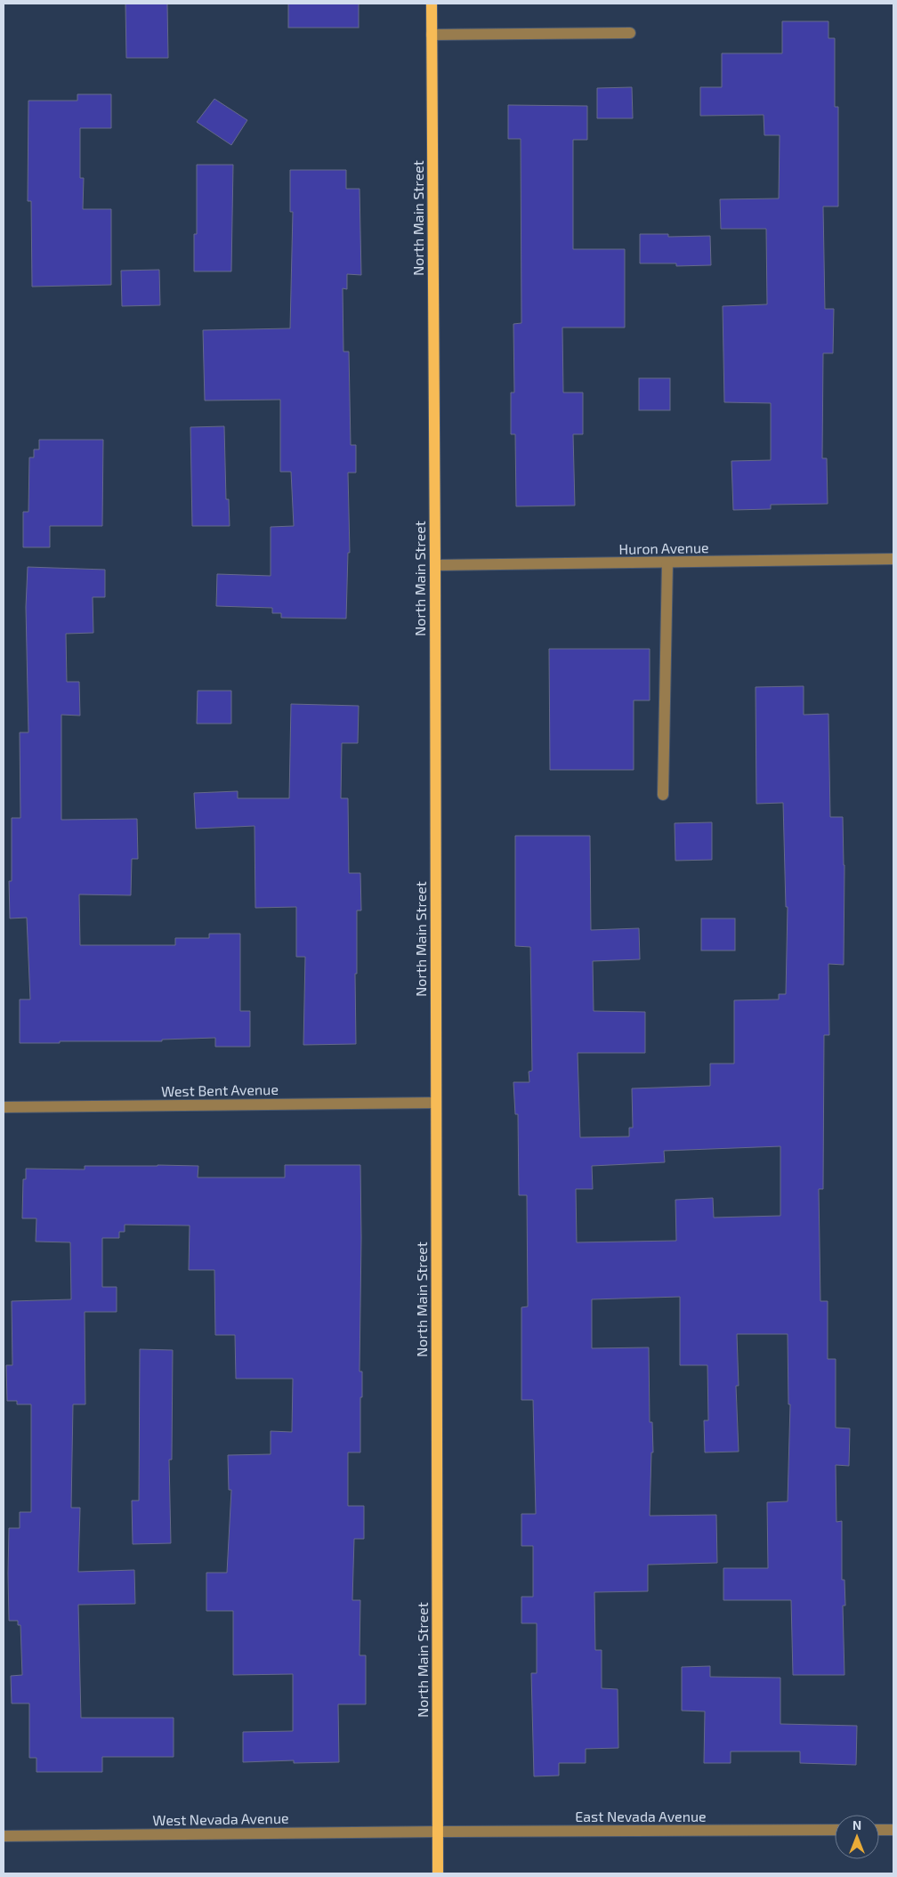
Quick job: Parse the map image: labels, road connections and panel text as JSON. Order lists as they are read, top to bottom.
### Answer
{
  "streets": {
    "main road": ["North Main Street"],
    "street": [
      "Huron Avenue",
      "West Bent Avenue",
      "East Nevada Avenue",
      "West Nevada Avenue"
    ]
  },
  "crossings": [
    ["North Main Street", "Huron Avenue"],
    ["North Main Street", "West Bent Avenue"],
    ["North Main Street", "East Nevada Avenue"],
    ["North Main Street", "West Nevada Avenue"],
    ["East Nevada Avenue", "West Nevada Avenue"]
  ],
  "north": "top"
}
